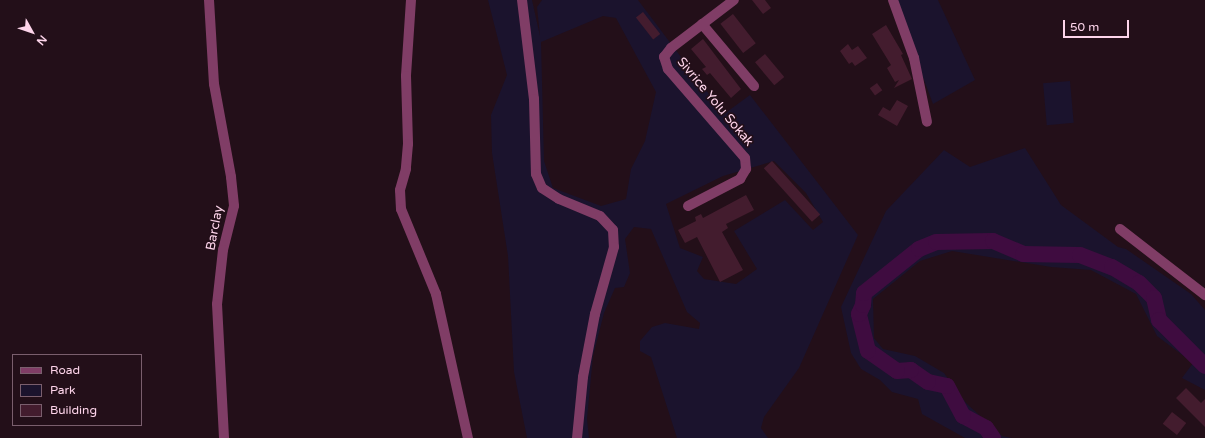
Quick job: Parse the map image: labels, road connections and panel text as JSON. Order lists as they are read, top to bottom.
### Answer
{
  "streets": {
    "street": ["Sivrice Yolu Sokak", "Barclay"]
  },
  "legend": ["Road", "Park", "Building"],
  "scale_bar": "50 m",
  "north": "bottom right"
}
